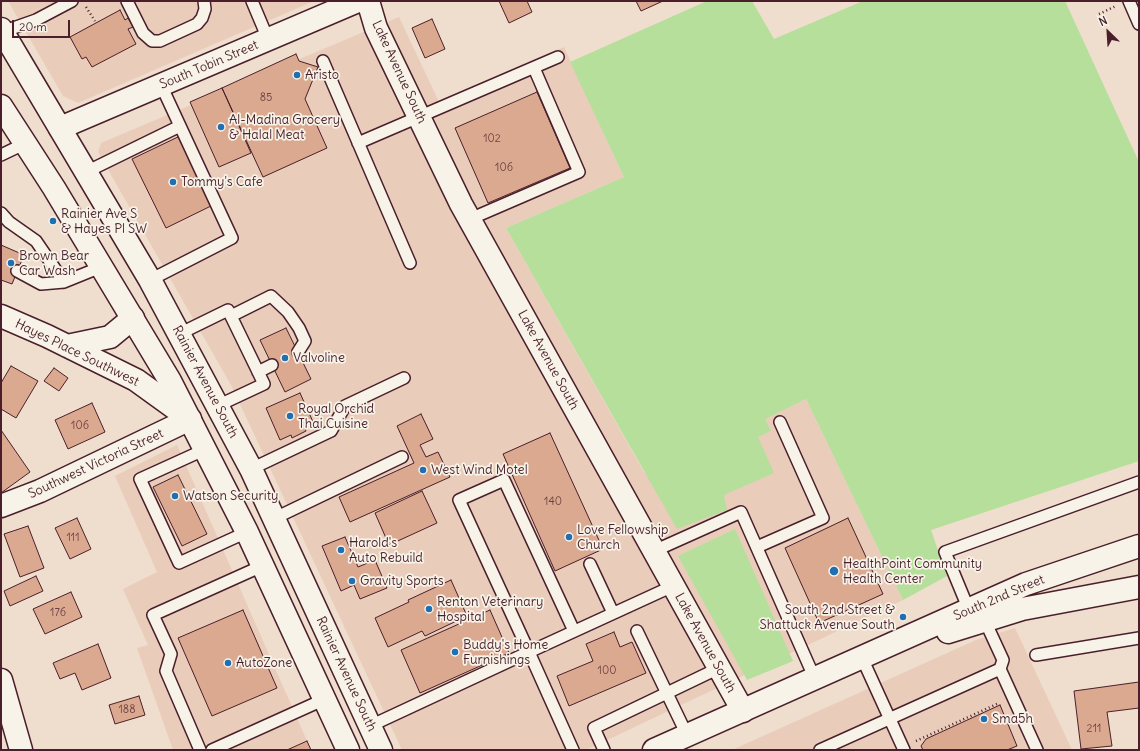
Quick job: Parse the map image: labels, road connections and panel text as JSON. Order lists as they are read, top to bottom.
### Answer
{
  "streets": {
    "main road": [
      "South Tobin Street",
      "Lake Avenue South",
      "Hayes Place Southwest",
      "Rainier Avenue South",
      "Southwest Victoria Street",
      "South 2nd Street"
    ]
  },
  "crossings": [
    ["South Tobin Street", "Rainier Avenue South"],
    ["Lake Avenue South", "South 2nd Street"],
    ["Hayes Place Southwest", "Southwest Victoria Street"]
  ],
  "places": [
    "Aristo",
    "Al-Madina Grocery & Halal Meat",
    "Tommy's Cafe",
    "Rainier Ave S & Hayes Pl SW",
    "Brown Bear Car Wash",
    "Valvoline",
    "Royal Orchid Thai Cuisine",
    "West Wind Motel",
    "Watson Security",
    "Love Fellowship Church",
    "Harold's Auto Rebuild",
    "HealthPoint Community Health Center",
    "Gravity Sports",
    "Renton Veterinary Hospital",
    "South 2nd Street & Shattuck Avenue South",
    "Buddy's Home Furnishings",
    "AutoZone",
    "Sma5h"
  ],
  "house_numbers": [
    "85",
    "102",
    "106",
    "106",
    "140",
    "111",
    "176",
    "100",
    "188",
    "211"
  ],
  "scale_bar": "20 m",
  "north": "top left"
}
